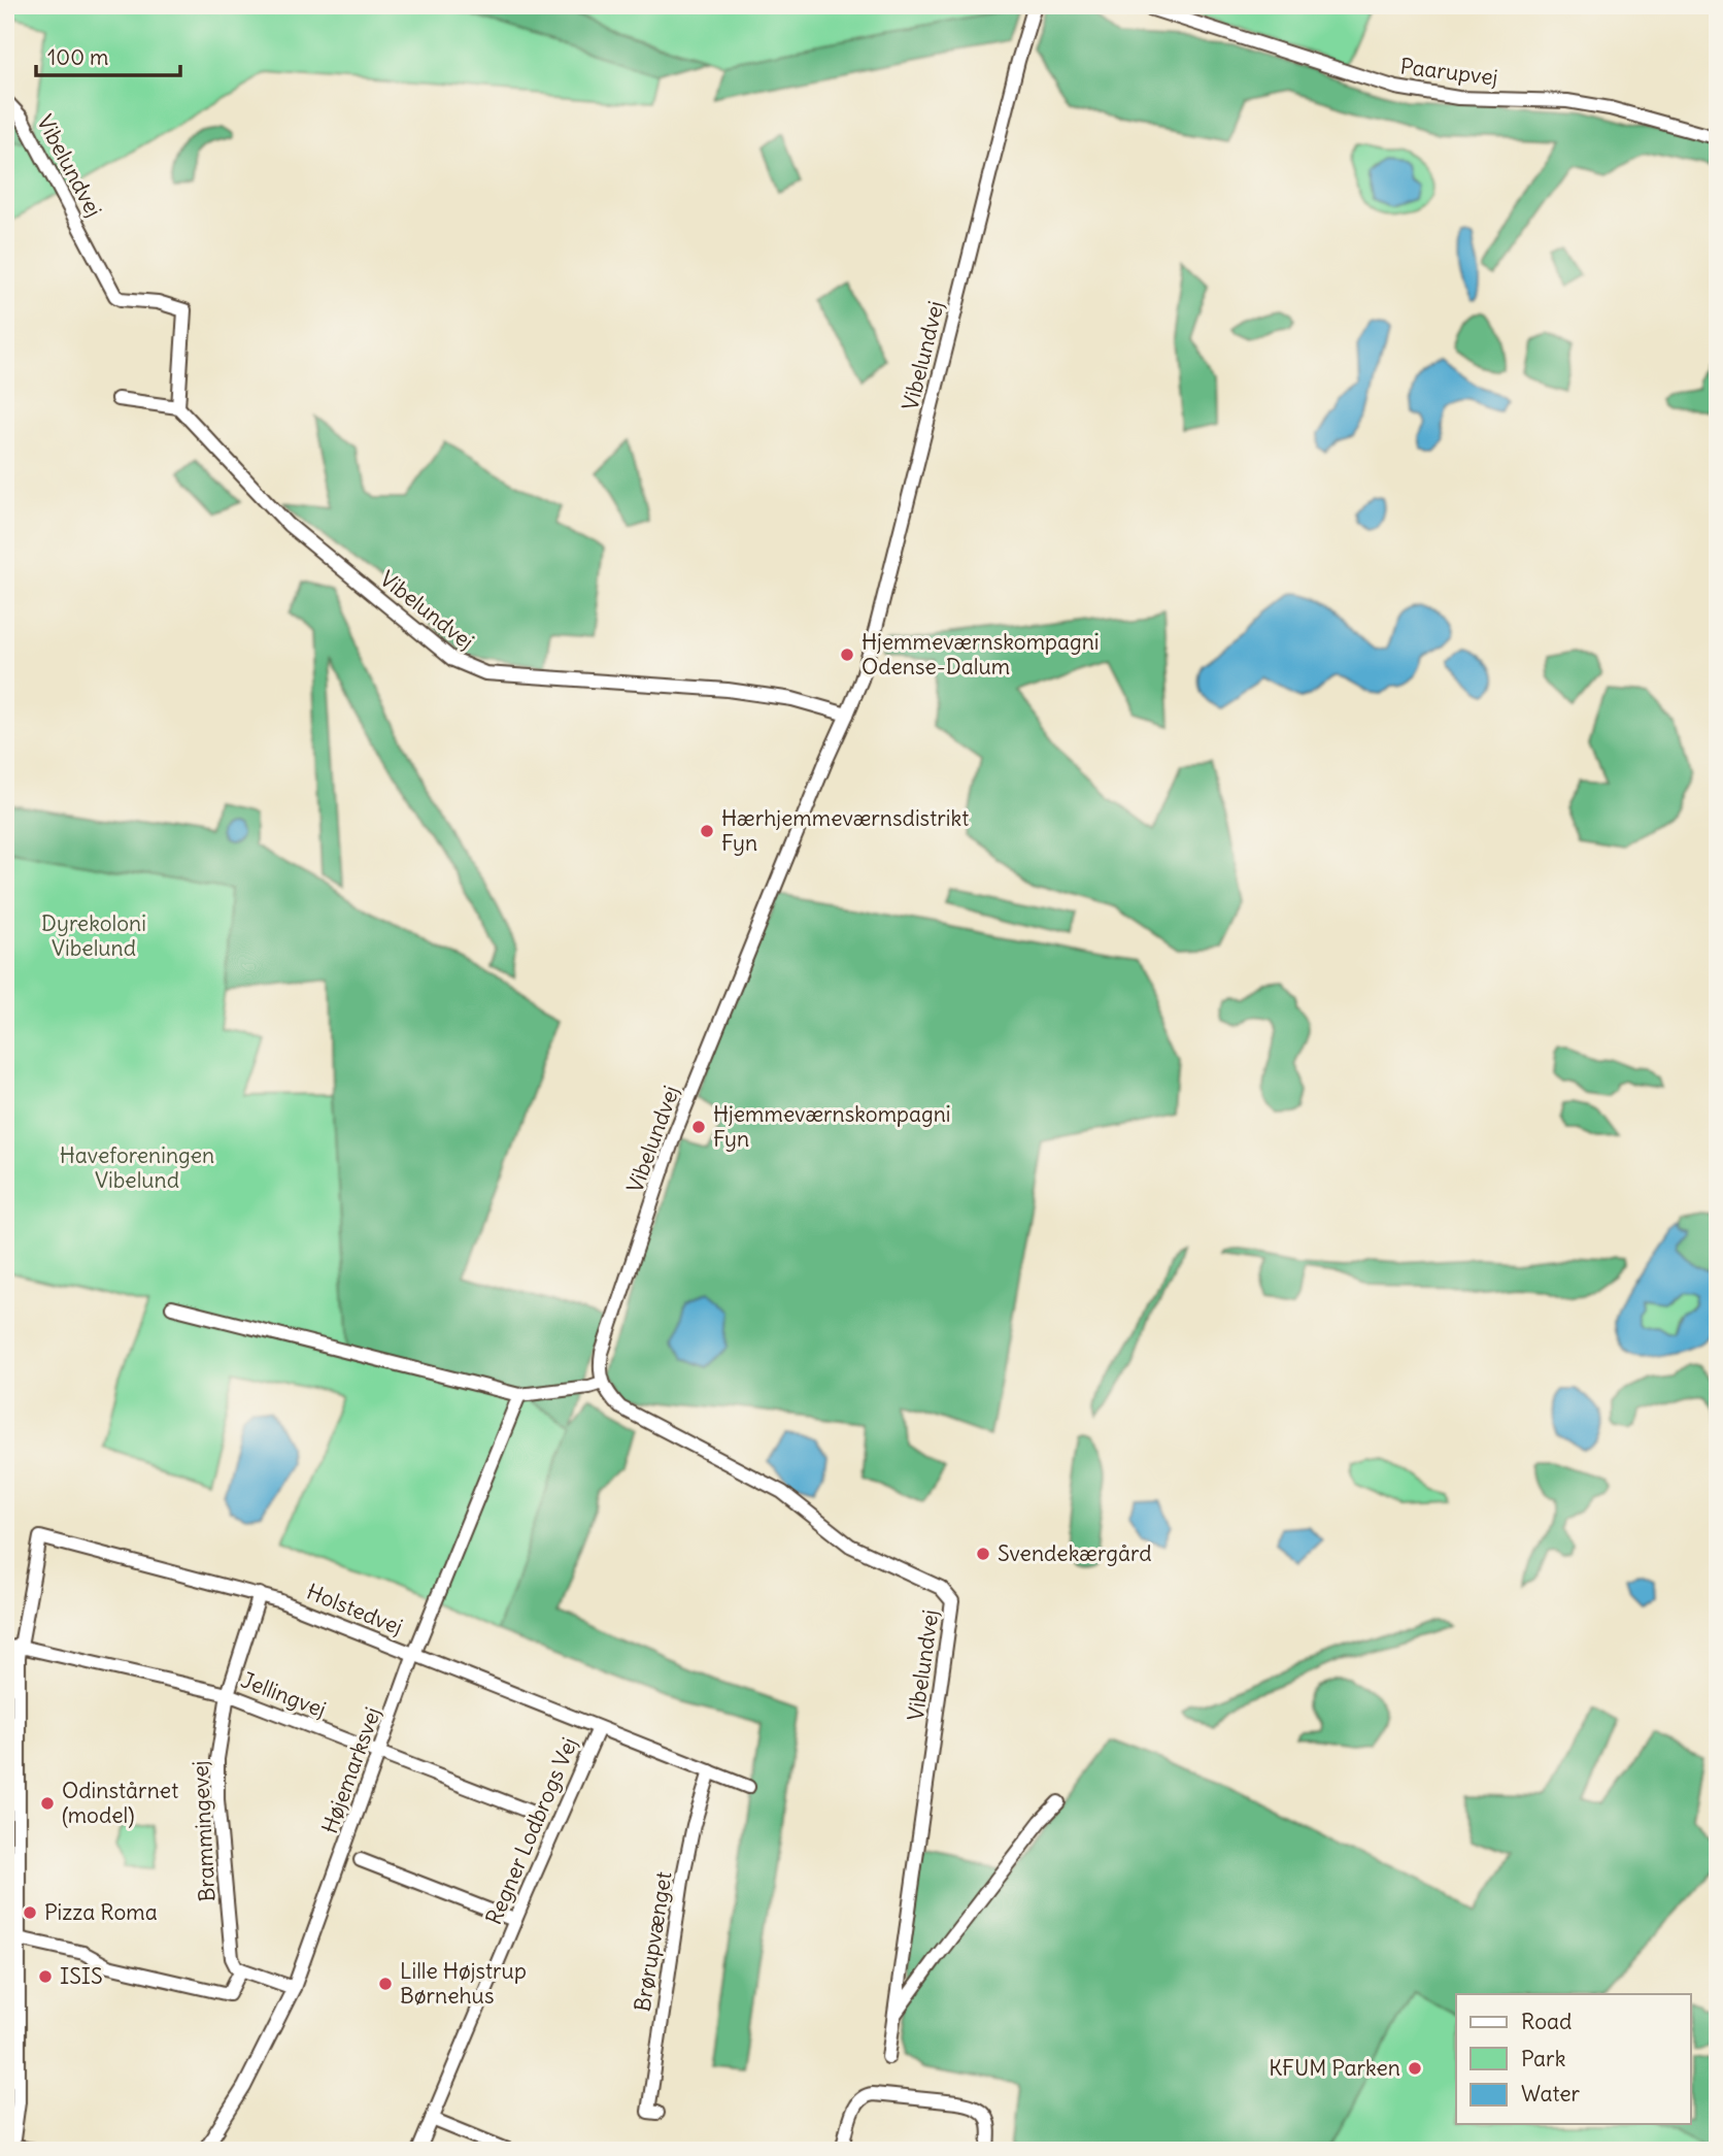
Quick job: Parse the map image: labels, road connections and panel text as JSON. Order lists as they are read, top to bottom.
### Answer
{
  "streets": {
    "street": [
      "Paarupvej",
      "Vibelundvej",
      "Holstedvej",
      "Jellingvej",
      "Højemarksvej",
      "Brammingevej",
      "Regner Lodbrogs Vej",
      "Brørupvænget"
    ]
  },
  "crossings": [
    ["Holstedvej", "Jellingvej"],
    ["Holstedvej", "Højemarksvej"],
    ["Holstedvej", "Brammingevej"],
    ["Holstedvej", "Regner Lodbrogs Vej"],
    ["Holstedvej", "Brørupvænget"],
    ["Jellingvej", "Højemarksvej"],
    ["Jellingvej", "Brammingevej"]
  ],
  "parks": ["Dyrekoloni Vibelund", "Haveforeningen Vibelund"],
  "places": [
    "Hjemmeværnskompagni Odense-Dalum",
    "Hærhjemmeværnsdistrikt Fyn",
    "Hjemmeværnskompagni Fyn",
    "Svendekærgård",
    "Odinstårnet (model)",
    "Pizza Roma",
    "ISIS",
    "Lille Højstrup Børnehus",
    "KFUM Parken"
  ],
  "legend": ["Road", "Park", "Water"],
  "scale_bar": "100 m"
}
